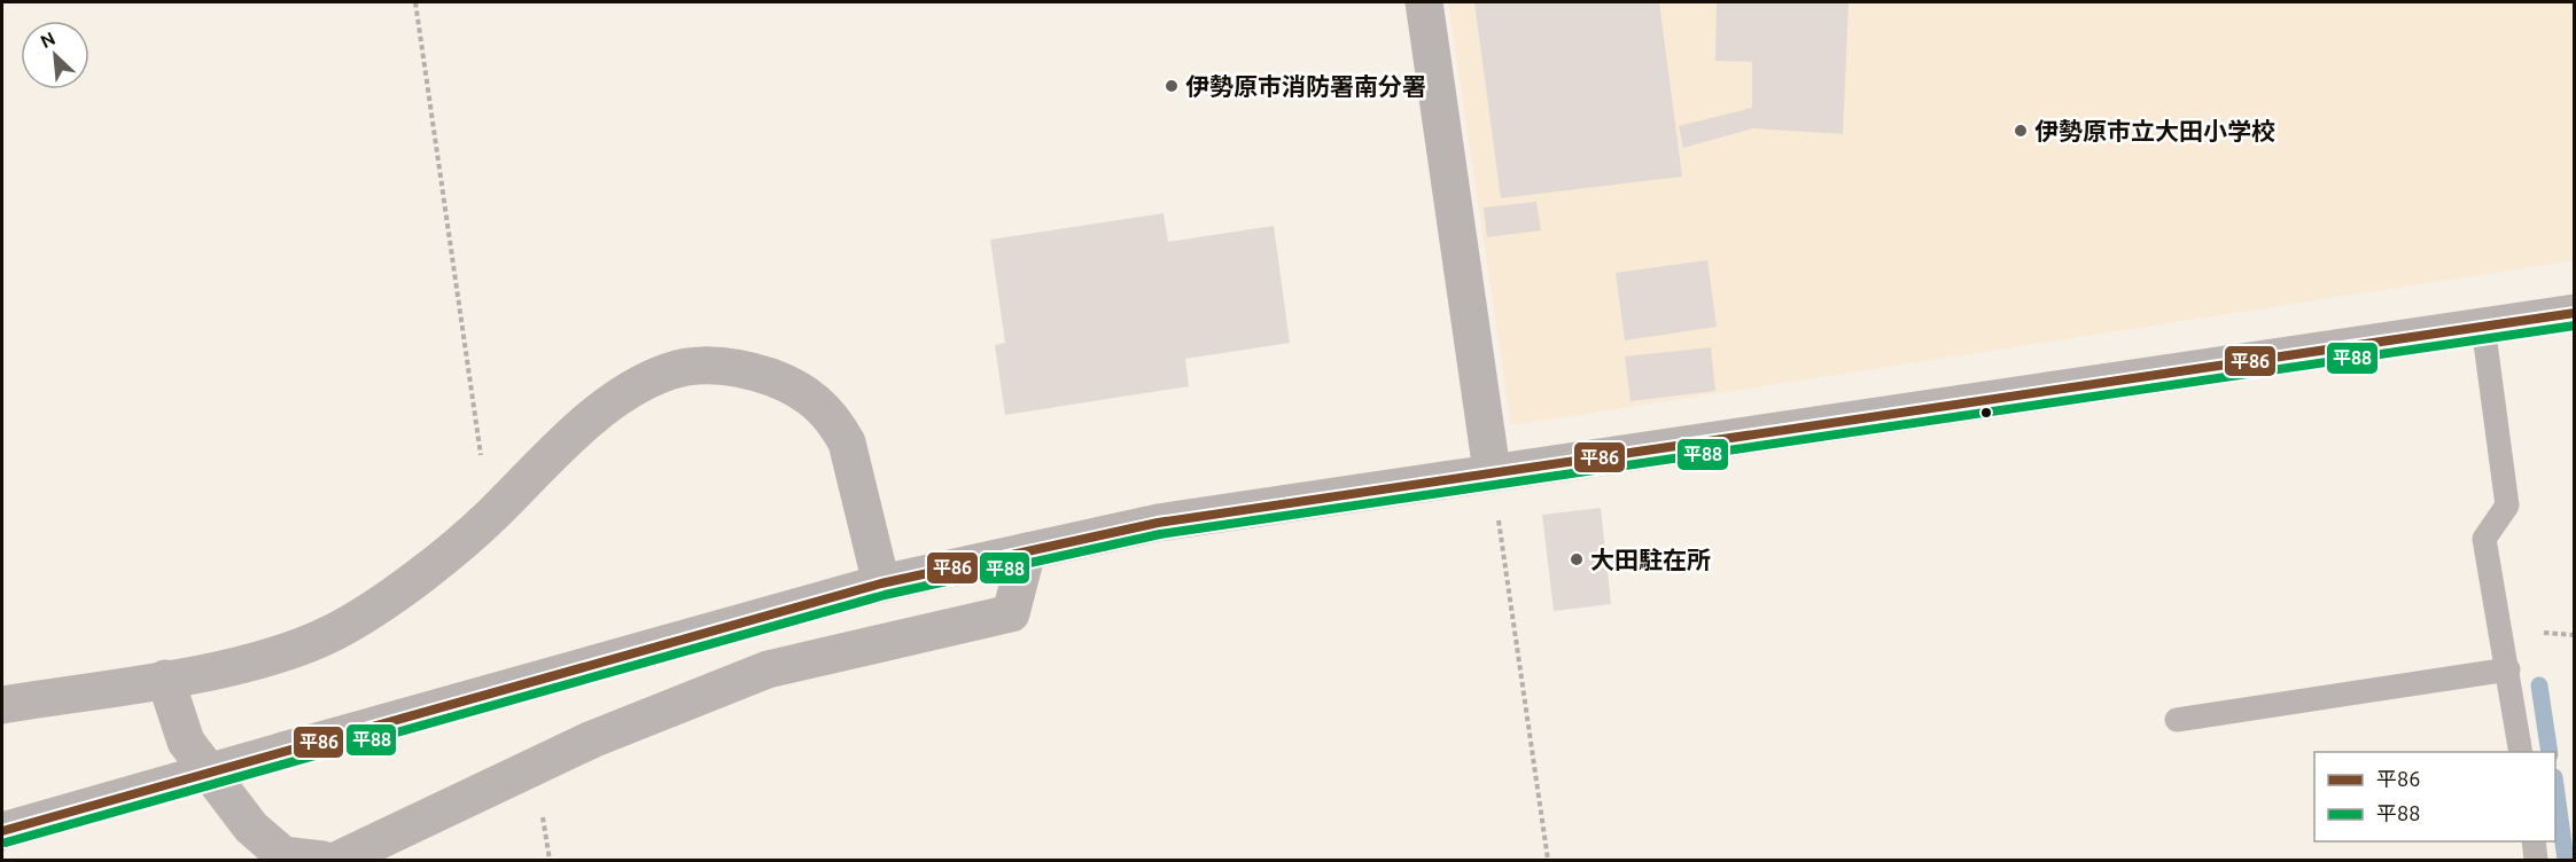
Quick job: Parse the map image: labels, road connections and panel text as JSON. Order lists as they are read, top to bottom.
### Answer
{
  "places": ["伊勢原市消防署南分署", "伊勢原市立大田小学校", "大田駐在所"],
  "lines": ["transit line 平86", "transit line 平88"],
  "legend": ["平86", "平88"],
  "north": "top left"
}
